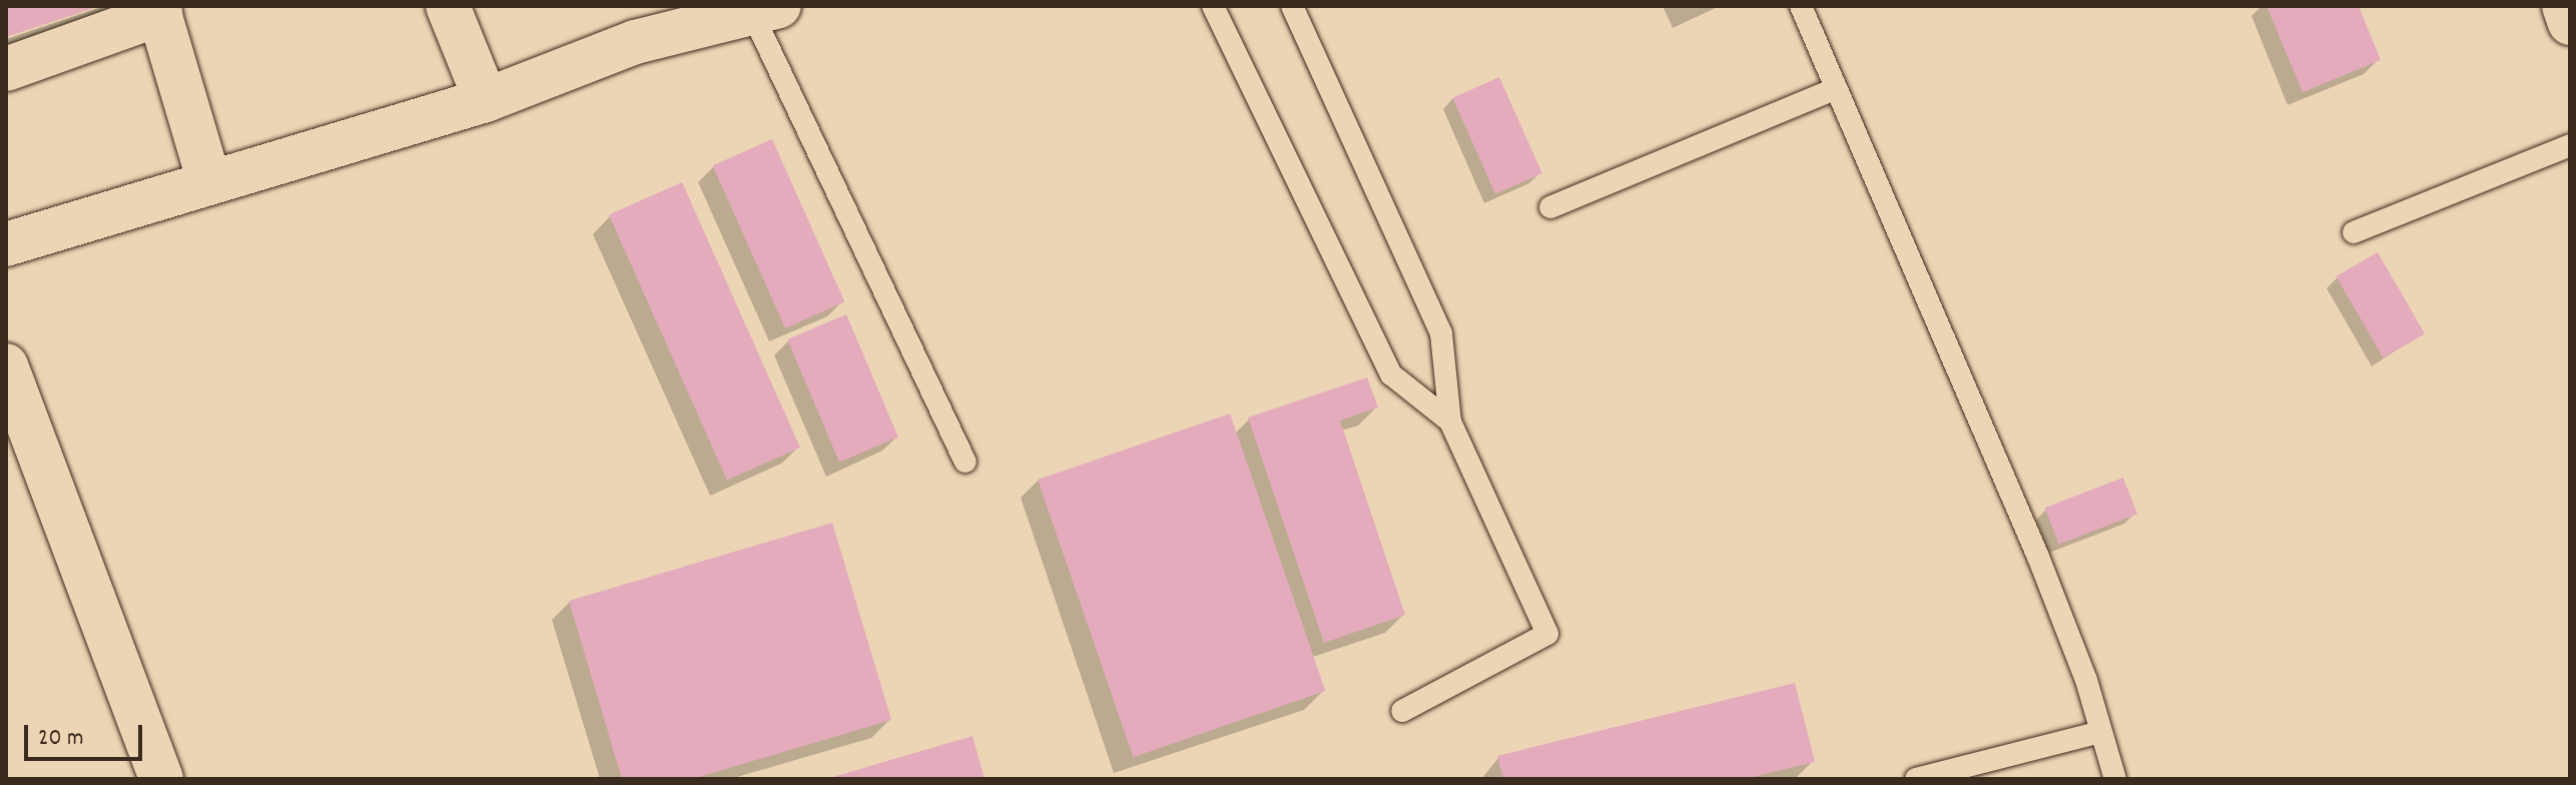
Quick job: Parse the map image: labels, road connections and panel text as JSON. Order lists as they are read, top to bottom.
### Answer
{
  "scale_bar": "20 m"
}
